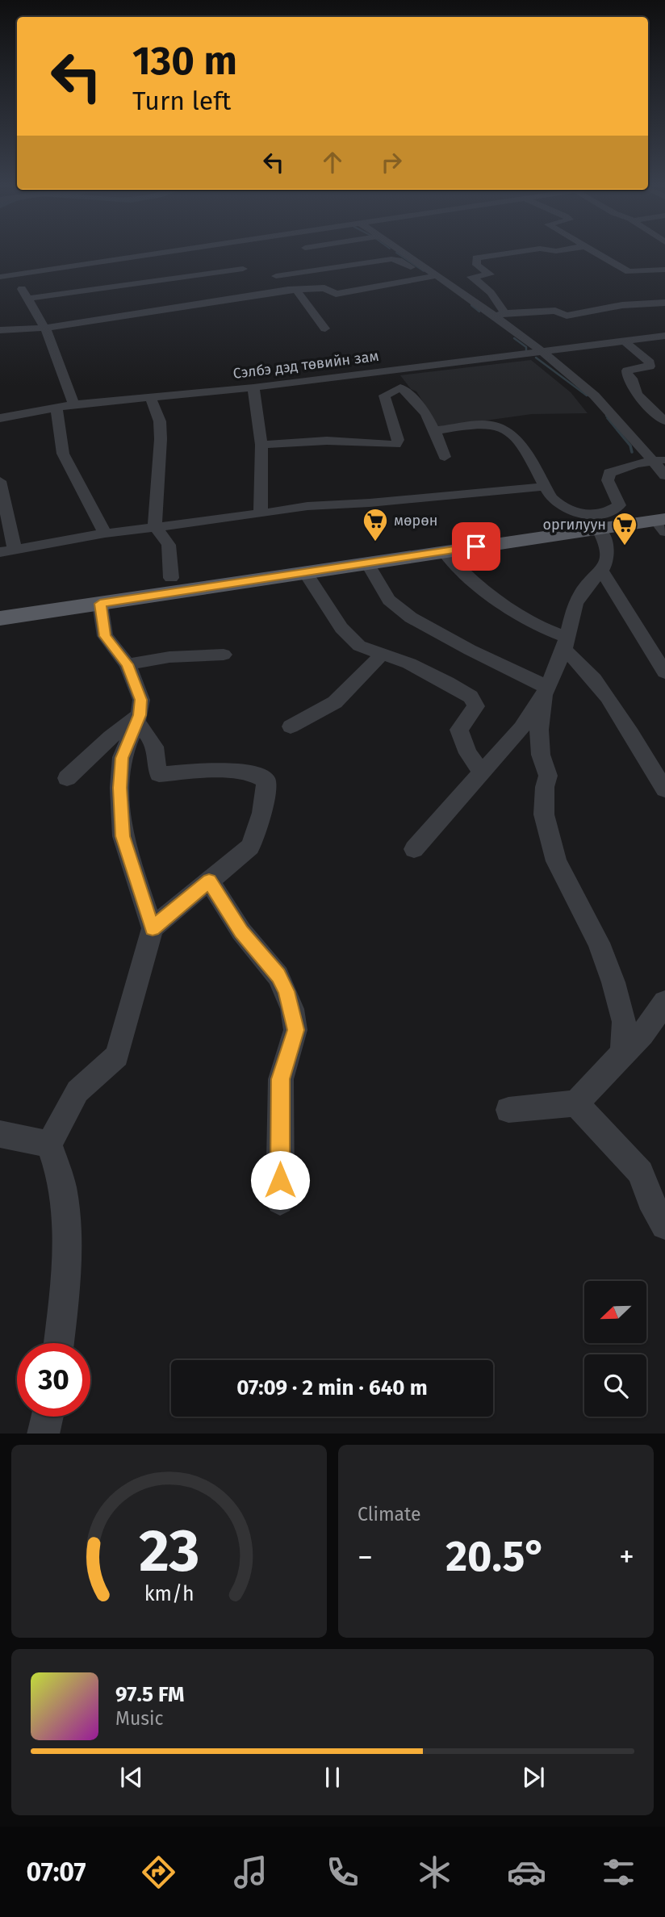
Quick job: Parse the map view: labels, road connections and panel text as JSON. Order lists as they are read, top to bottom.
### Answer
{
  "streets": {
    "street": ["Сэлбэ дэд төвийн зам"]
  },
  "places": {
    "supermarket": ["мөрөн", "оргилуун"]
  },
  "north": "bottom left",
  "page": {
    "turn": ["130 m", "Turn left"],
    "limit": "30",
    "trip": "07:09 · 2 min · 640 m",
    "tile": "Climate",
    "heat": ["−", "20.5°", "+"],
    "song": ["97.5 FM", "Music"],
    "tabs": "07:07",
    "gauge": ["23", "km/h"]
  }
}
